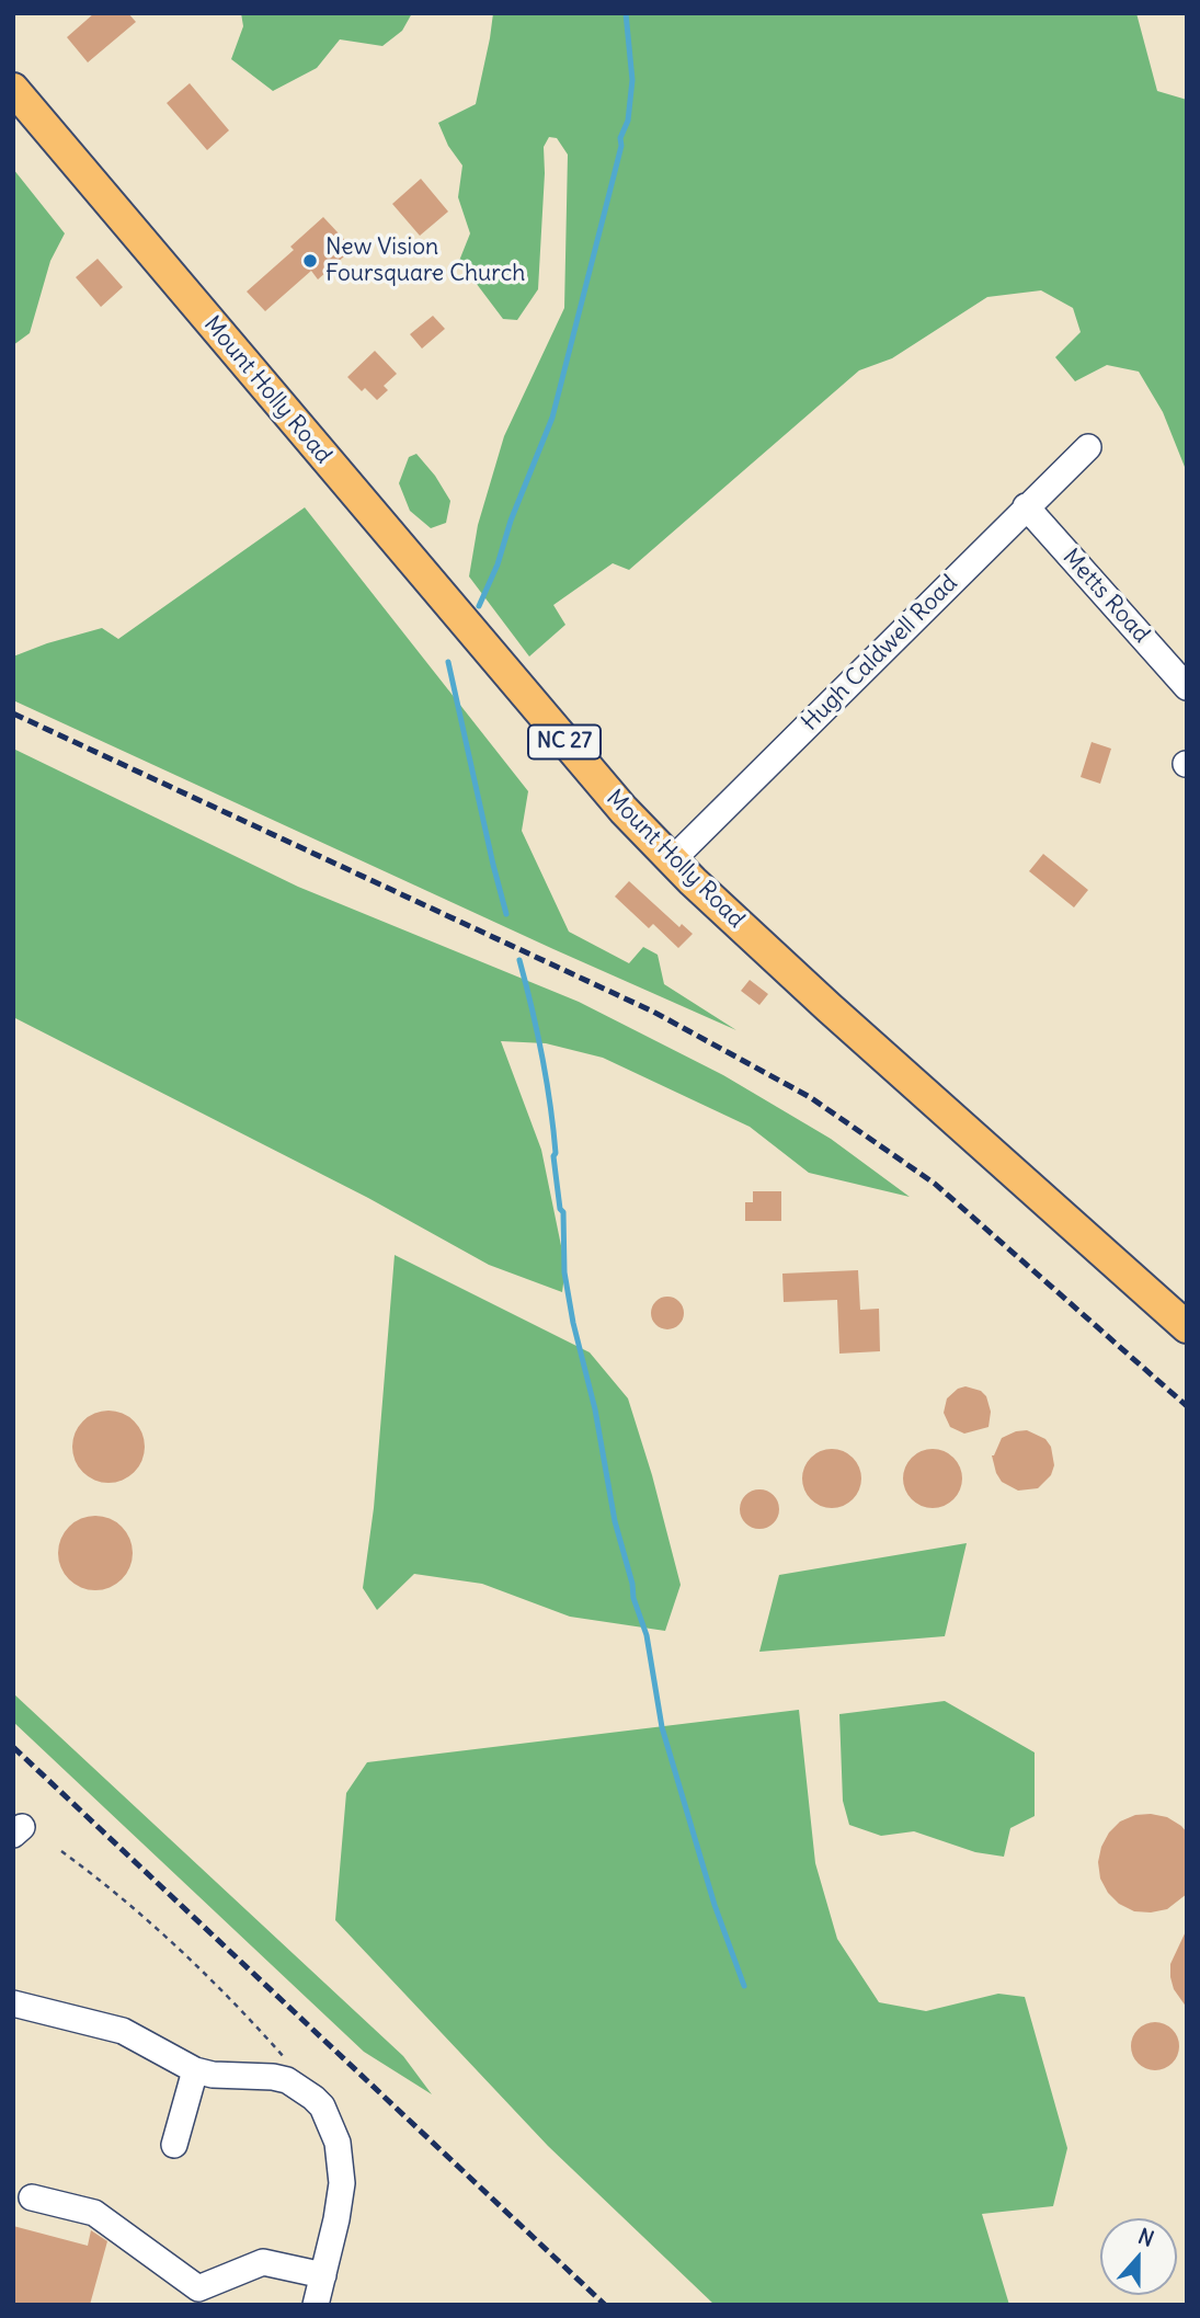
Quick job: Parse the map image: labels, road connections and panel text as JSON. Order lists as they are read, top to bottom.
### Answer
{
  "streets": {
    "main road": ["Mount Holly Road", "NC 27"],
    "street": ["Metts Road", "Hugh Caldwell Road"]
  },
  "crossings": [
    ["Mount Holly Road", "Hugh Caldwell Road"],
    ["Metts Road", "Hugh Caldwell Road"]
  ],
  "places": ["New Vision Foursquare Church"],
  "north": "top"
}
